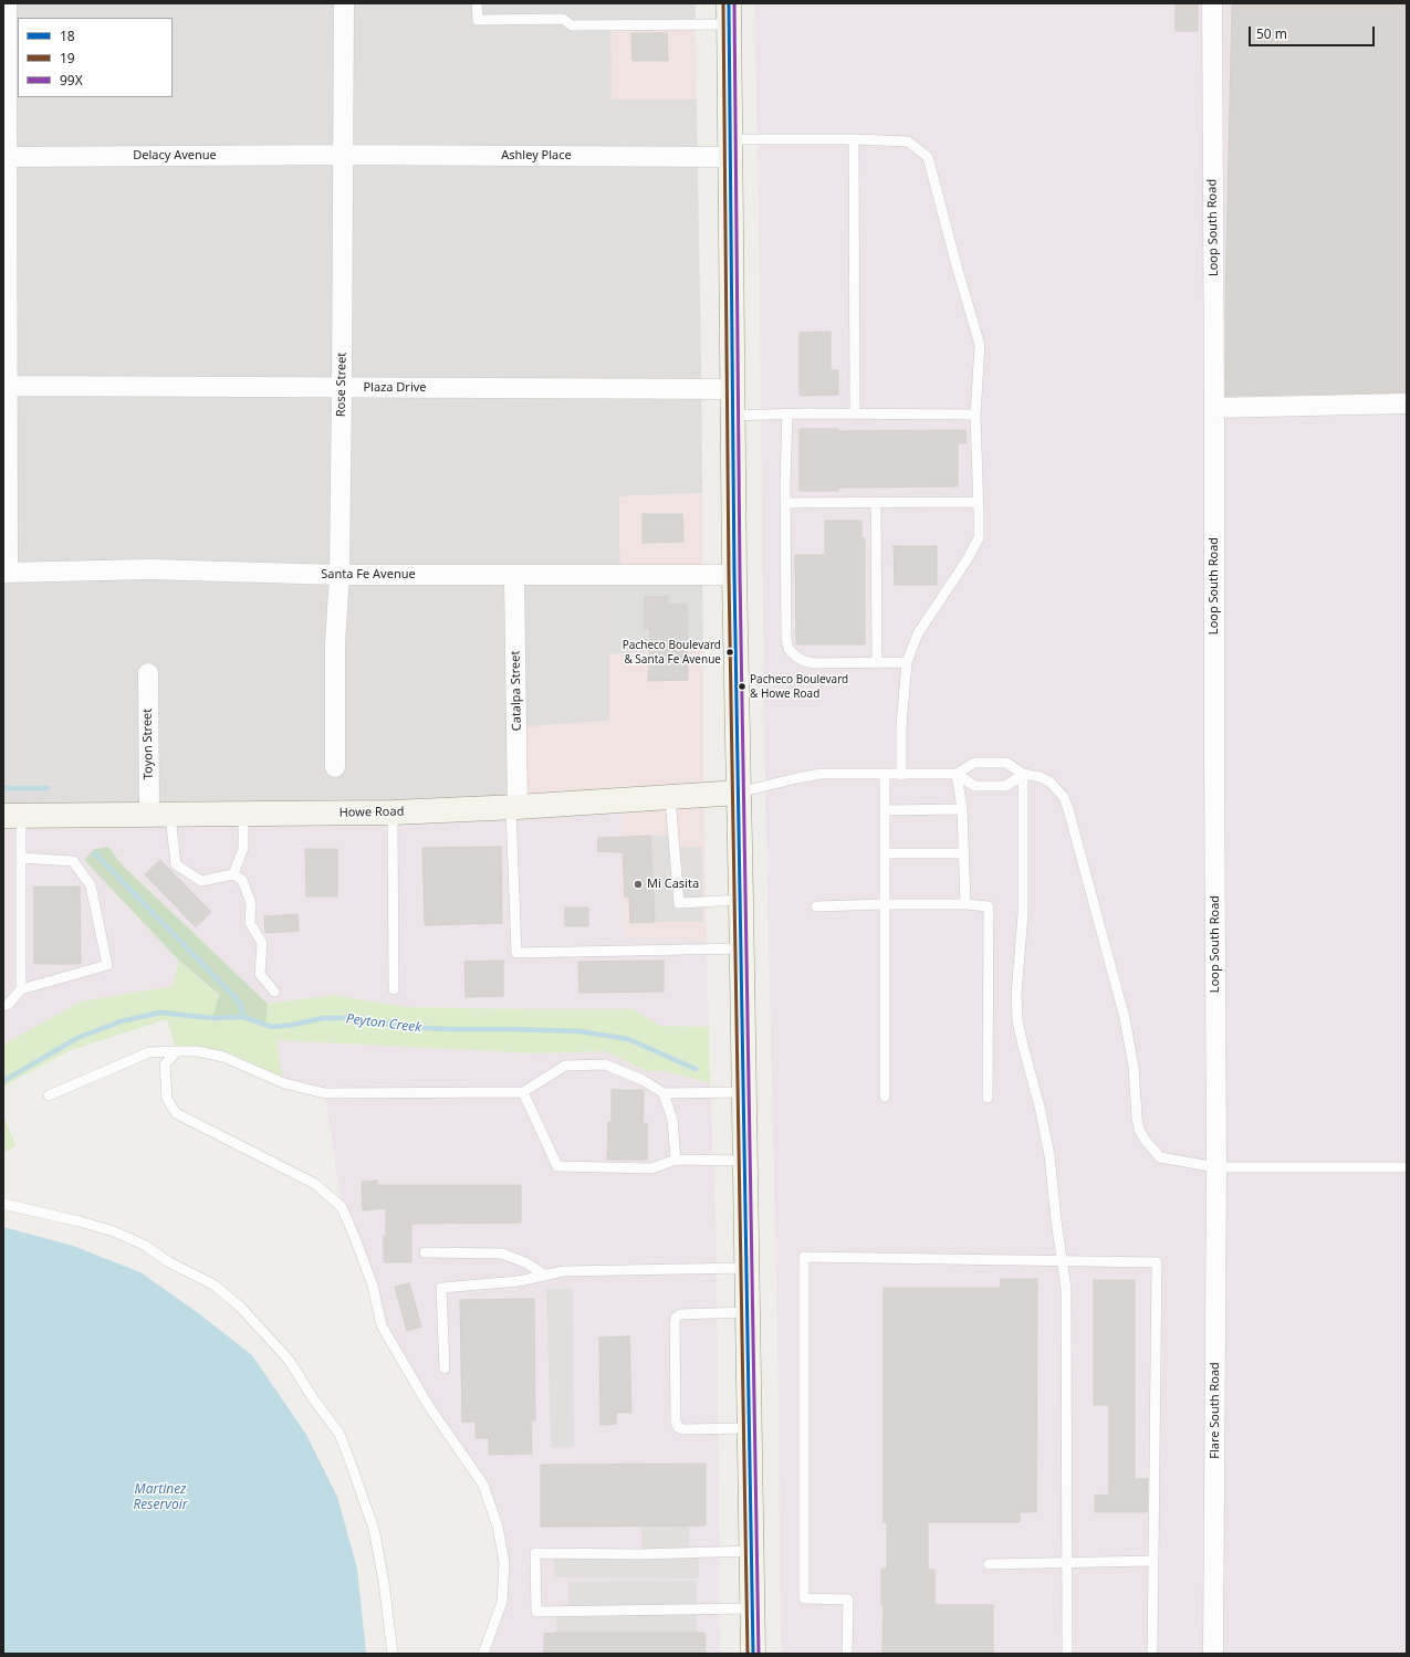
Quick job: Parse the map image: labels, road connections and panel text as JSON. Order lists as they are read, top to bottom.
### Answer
{
  "streets": {
    "main road": ["Howe Road"],
    "street": [
      "Delacy Avenue",
      "Ashley Place",
      "Loop South Road",
      "Rose Street",
      "Plaza Drive",
      "Santa Fe Avenue",
      "Catalpa Street",
      "Toyon Street",
      "Flare South Road"
    ]
  },
  "crossings": [
    ["Delacy Avenue", "Ashley Place"],
    ["Delacy Avenue", "Rose Street"],
    ["Ashley Place", "Rose Street"],
    ["Loop South Road", "Flare South Road"],
    ["Rose Street", "Plaza Drive"],
    ["Rose Street", "Santa Fe Avenue"],
    ["Santa Fe Avenue", "Catalpa Street"],
    ["Catalpa Street", "Howe Road"],
    ["Toyon Street", "Howe Road"]
  ],
  "water": ["Peyton Creek", "Martinez Reservoir"],
  "places": ["Pacheco Boulevard & Santa Fe Avenue", "Pacheco Boulevard & Howe Road", "Mi Casita"],
  "lines": ["transit line 18", "transit line 19", "transit line 99X"],
  "legend": ["18", "19", "99X"],
  "scale_bar": "50 m"
}
